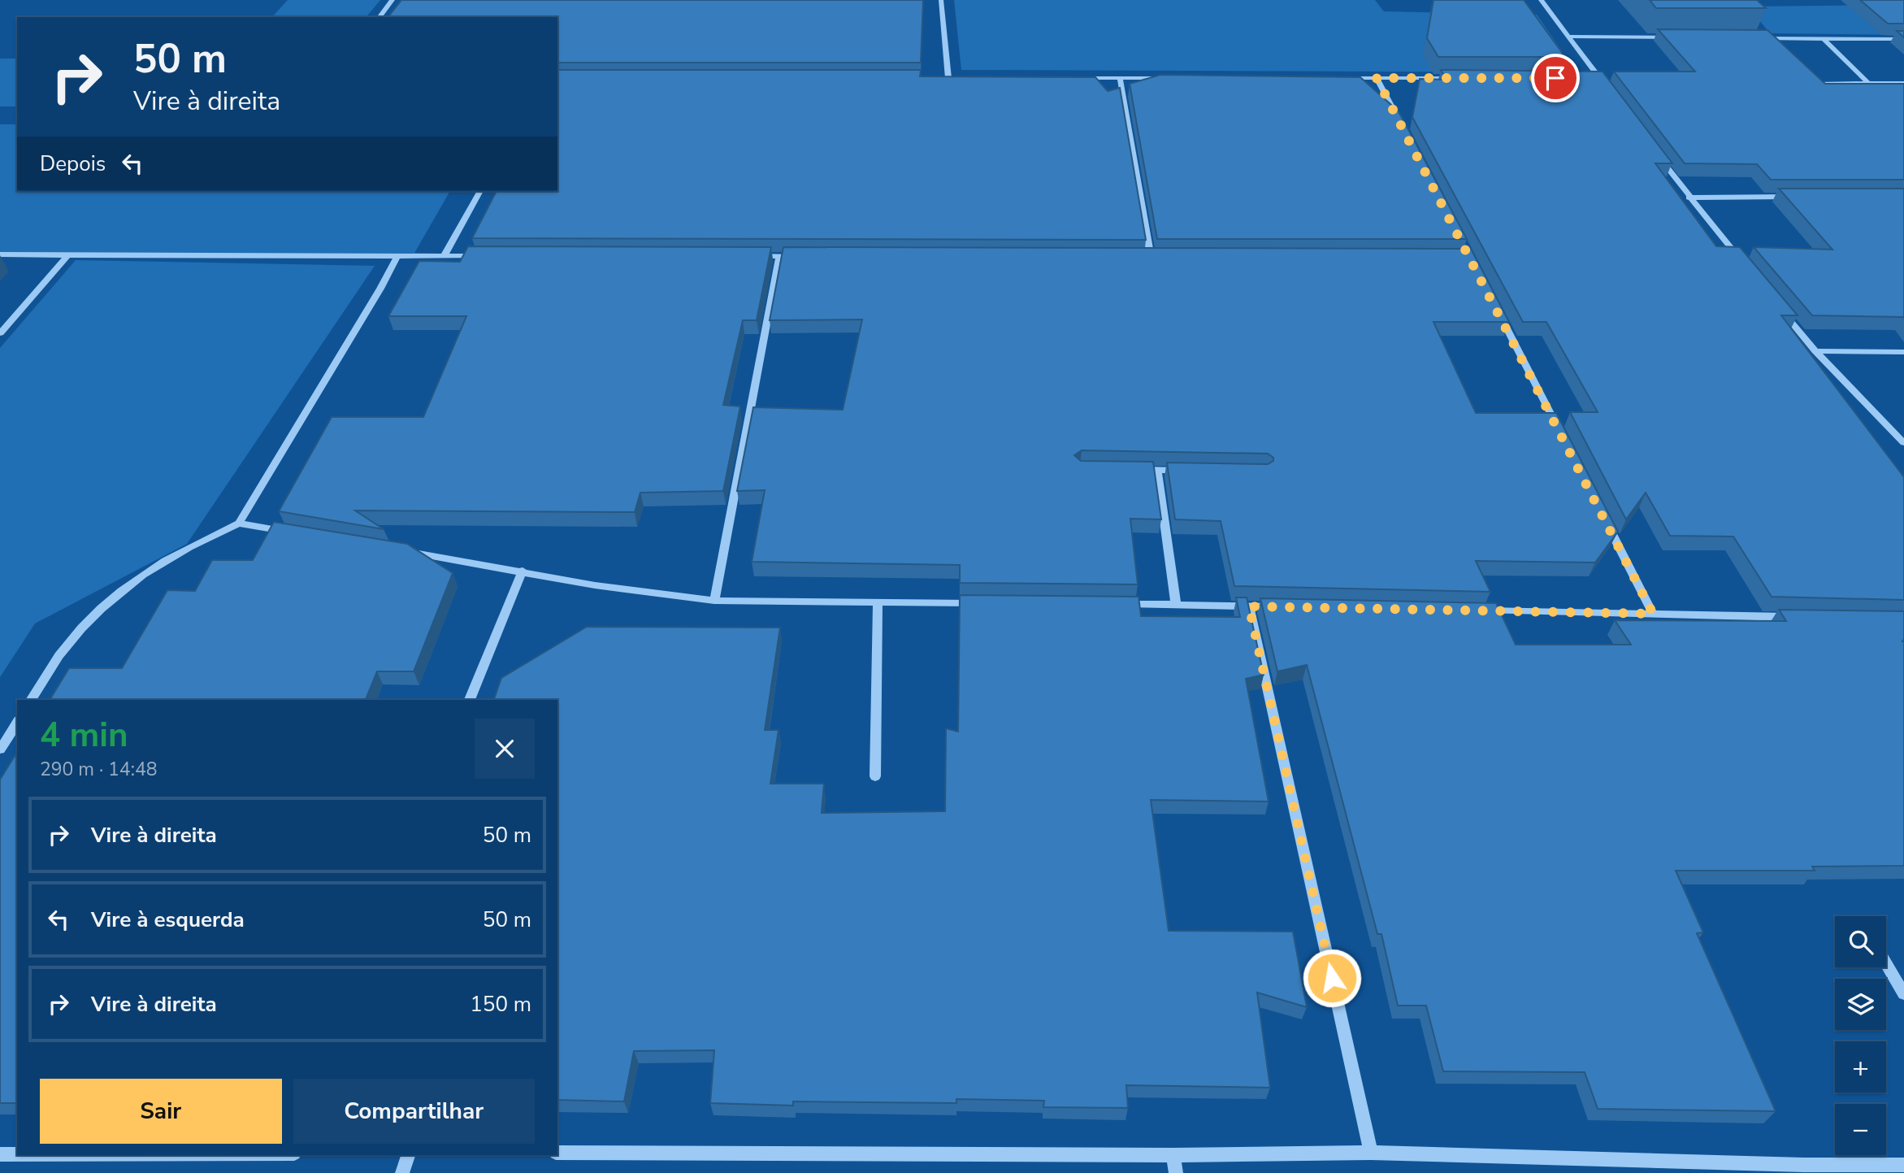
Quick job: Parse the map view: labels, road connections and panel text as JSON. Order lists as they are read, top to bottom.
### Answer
{
  "page": {
    "turn": ["50 m", "Vire à direita"],
    "then": "Depois",
    "heading": ["4 min", "290 m · 14:48"],
    "list": [
      {
        "name": "Vire à direita",
        "value": "50 m"
      },
      {
        "name": "Vire à esquerda",
        "value": "50 m"
      },
      {
        "name": "Vire à direita",
        "value": "150 m"
      }
    ],
    "map_buttons": ["+", "−"],
    "buttons": ["Sair", "Compartilhar"]
  }
}
